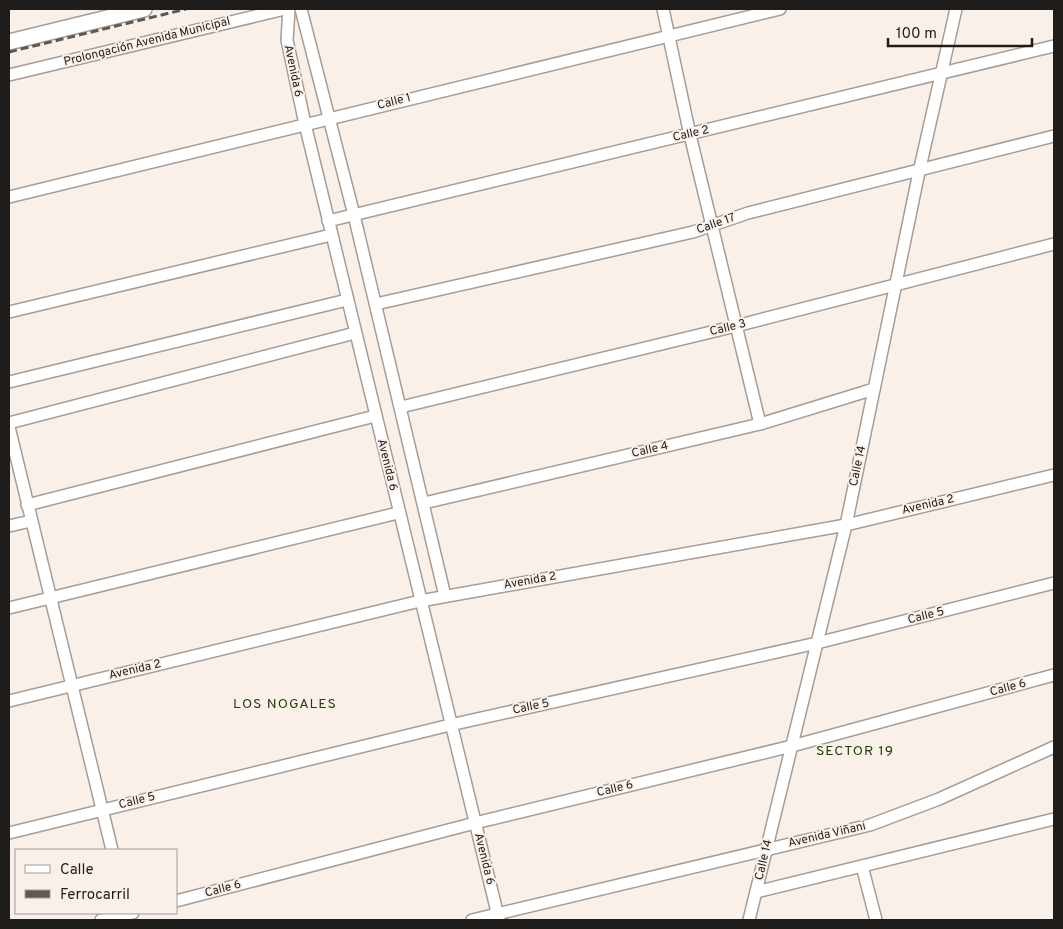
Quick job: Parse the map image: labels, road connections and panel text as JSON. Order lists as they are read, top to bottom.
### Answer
{
  "streets": {
    "street": [
      "Prolongación Avenida Municipal",
      "Avenida 6",
      "Calle 1",
      "Calle 2",
      "Calle 17",
      "Calle 3",
      "Calle 4",
      "Calle 14",
      "Avenida 2",
      "Calle 5",
      "Calle 6",
      "Avenida Viñani"
    ]
  },
  "crossings": [
    ["Avenida 6", "Calle 1"],
    ["Avenida 6", "Calle 2"],
    ["Avenida 6", "Calle 17"],
    ["Avenida 6", "Calle 3"],
    ["Avenida 6", "Calle 4"],
    ["Avenida 6", "Avenida 2"],
    ["Avenida 6", "Calle 5"],
    ["Avenida 6", "Calle 6"],
    ["Avenida 6", "Avenida Viñani"],
    ["Calle 2", "Calle 14"],
    ["Calle 17", "Calle 14"],
    ["Calle 3", "Calle 14"],
    ["Calle 4", "Calle 14"],
    ["Calle 14", "Avenida 2"],
    ["Calle 14", "Calle 5"],
    ["Calle 14", "Calle 6"],
    ["Calle 14", "Avenida Viñani"]
  ],
  "districts": ["LOS NOGALES", "SECTOR 19"],
  "legend": ["Calle", "Ferrocarril"],
  "scale_bar": "100 m"
}
